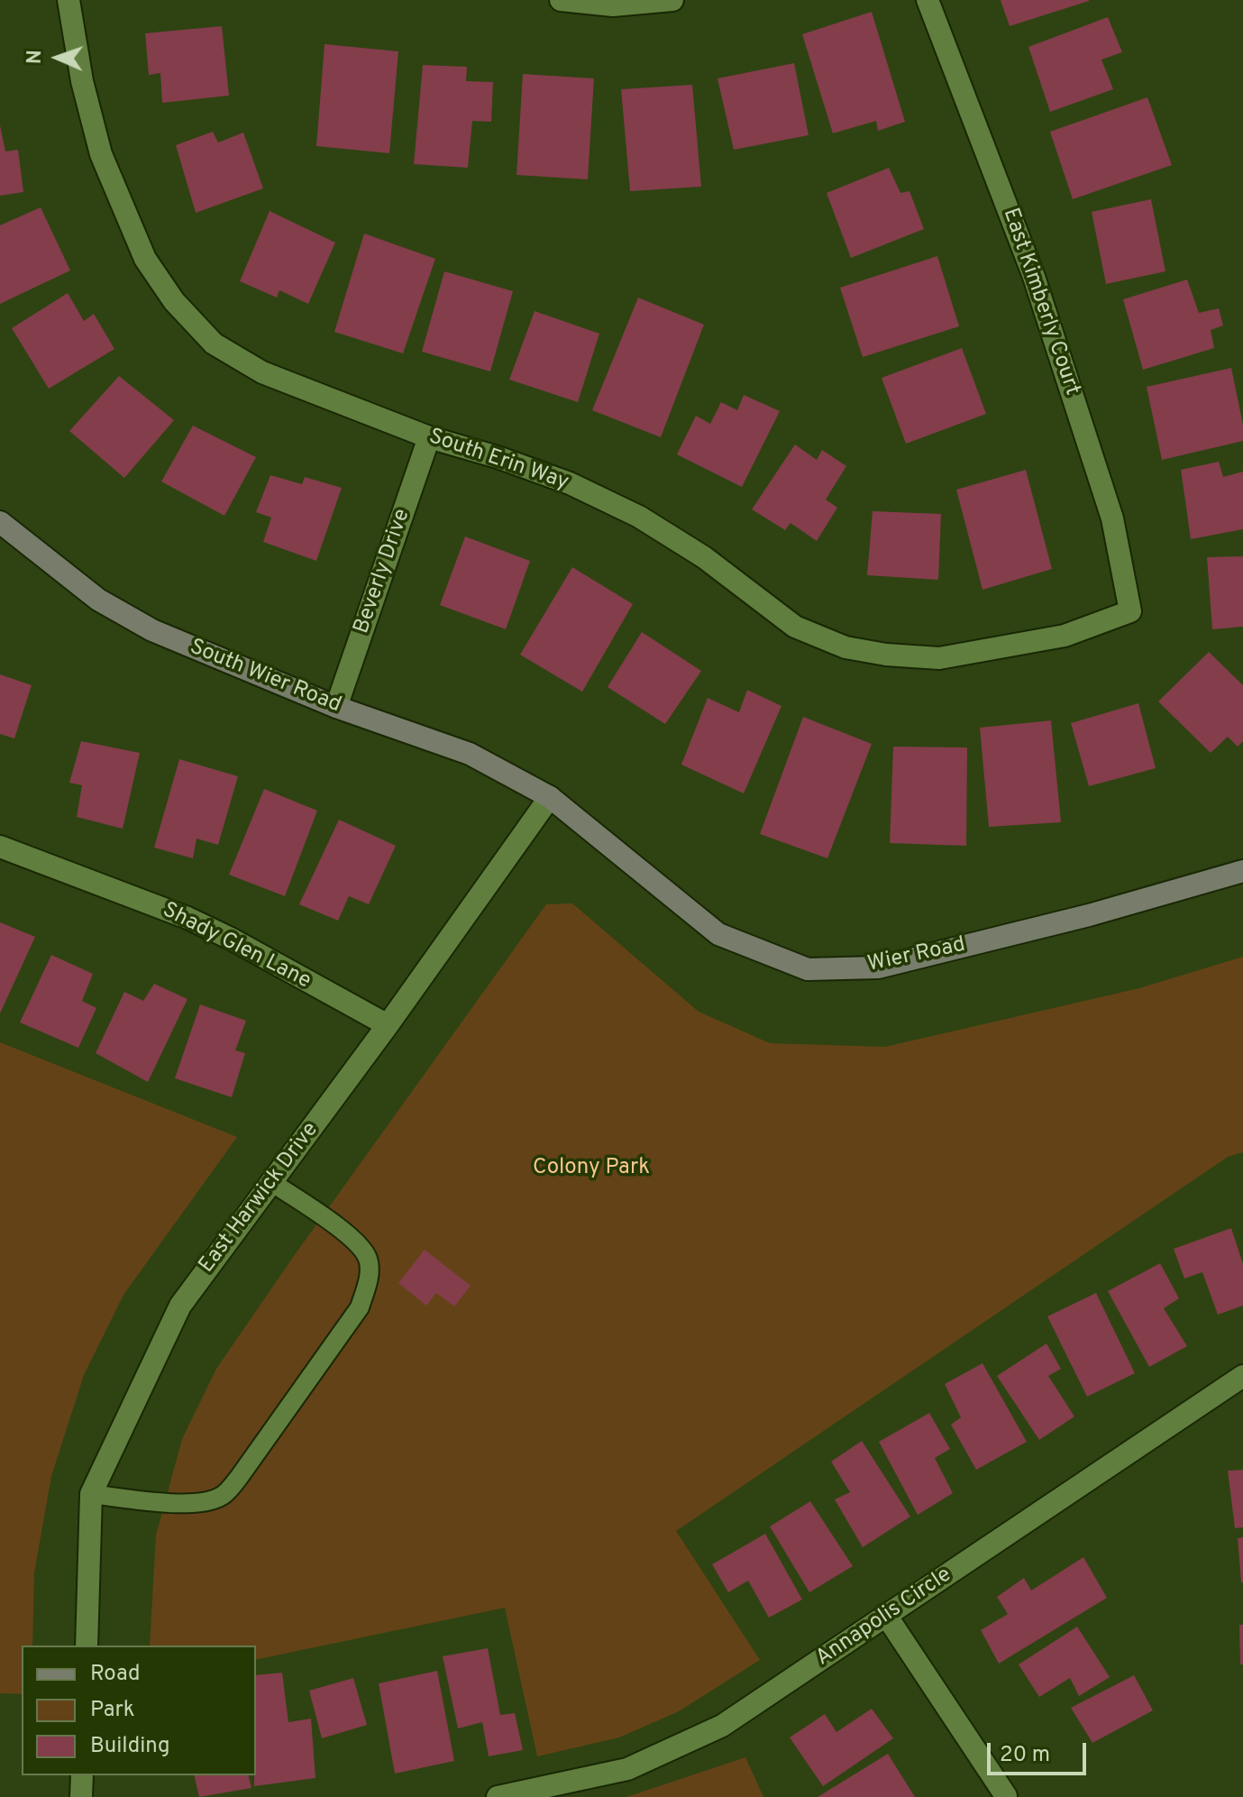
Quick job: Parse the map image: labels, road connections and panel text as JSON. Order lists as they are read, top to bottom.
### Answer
{
  "streets": {
    "street": [
      "East Kimberly Court",
      "South Erin Way",
      "Beverly Drive",
      "South Wier Road",
      "Shady Glen Lane",
      "Wier Road",
      "East Harwick Drive",
      "Annapolis Circle"
    ]
  },
  "crossings": [
    ["East Kimberly Court", "South Erin Way"],
    ["South Erin Way", "Beverly Drive"],
    ["Beverly Drive", "South Wier Road"],
    ["South Wier Road", "Wier Road"],
    ["South Wier Road", "East Harwick Drive"],
    ["Shady Glen Lane", "East Harwick Drive"],
    ["Wier Road", "East Harwick Drive"]
  ],
  "parks": ["Colony Park"],
  "legend": ["Road", "Park", "Building"],
  "scale_bar": "20 m",
  "north": "left"
}
